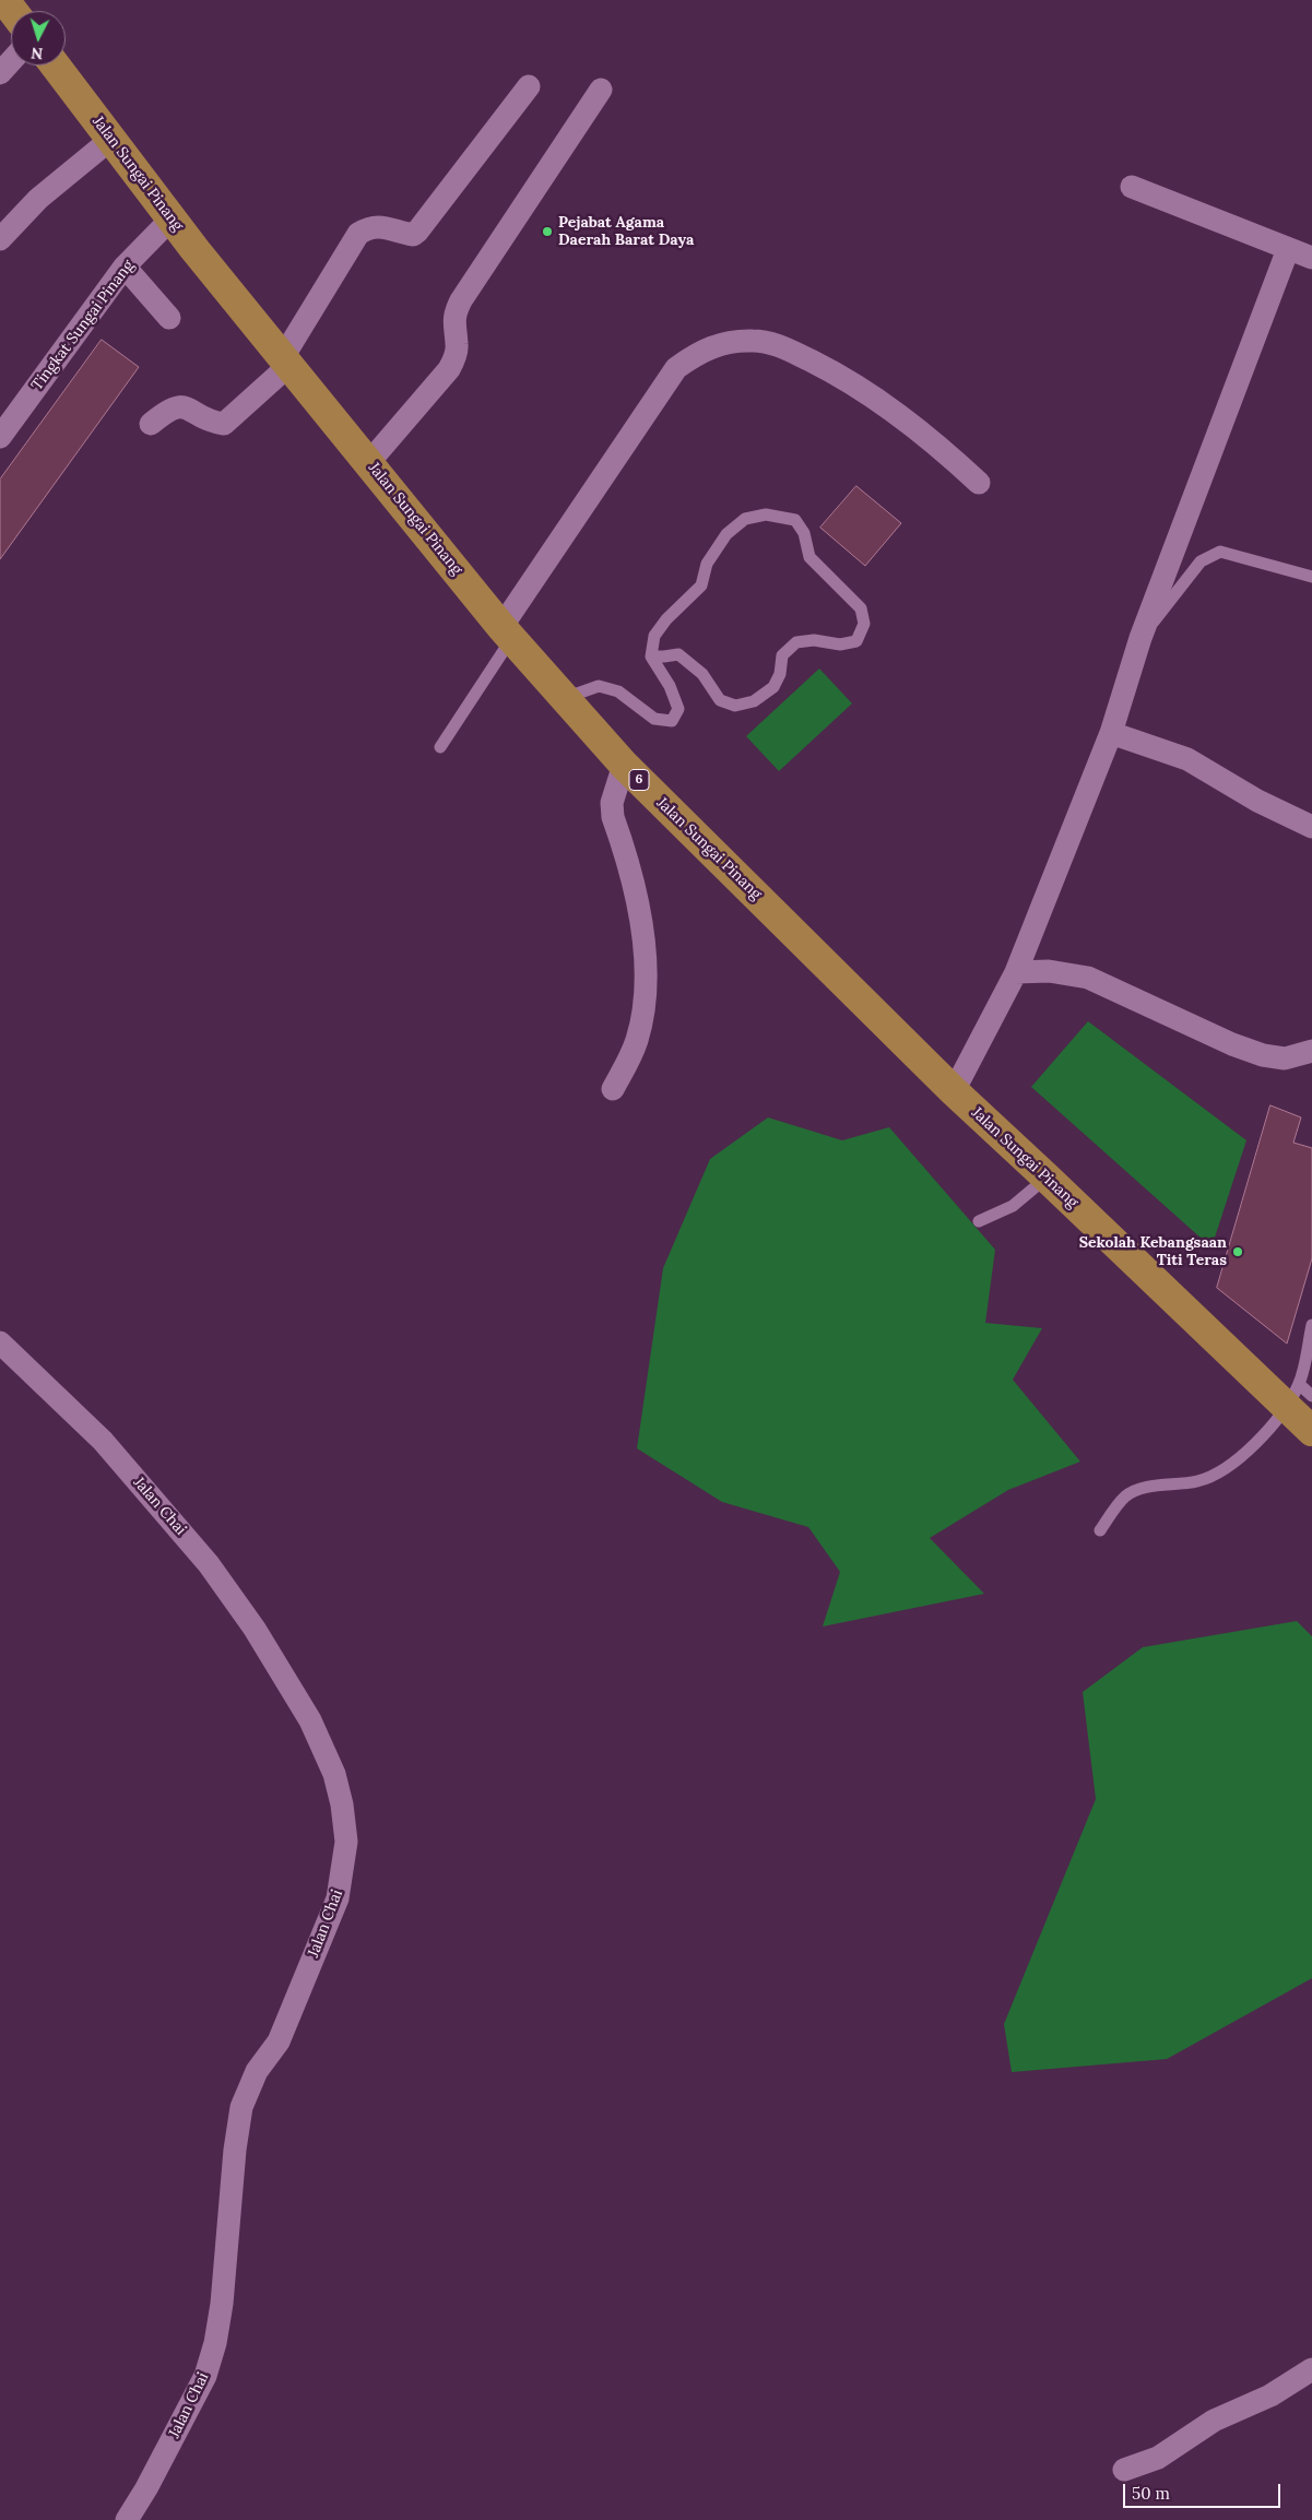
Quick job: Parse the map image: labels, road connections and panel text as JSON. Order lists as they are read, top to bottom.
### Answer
{
  "streets": {
    "main road": ["Jalan Sungai Pinang", "6"],
    "street": ["Tingkat Sungai Pinang", "Jalan Chai"]
  },
  "crossings": [
    ["Jalan Sungai Pinang", "Tingkat Sungai Pinang"]
  ],
  "places": ["Pejabat Agama Daerah Barat Daya", "Sekolah Kebangsaan Titi Teras"],
  "scale_bar": "50 m",
  "north": "bottom"
}
